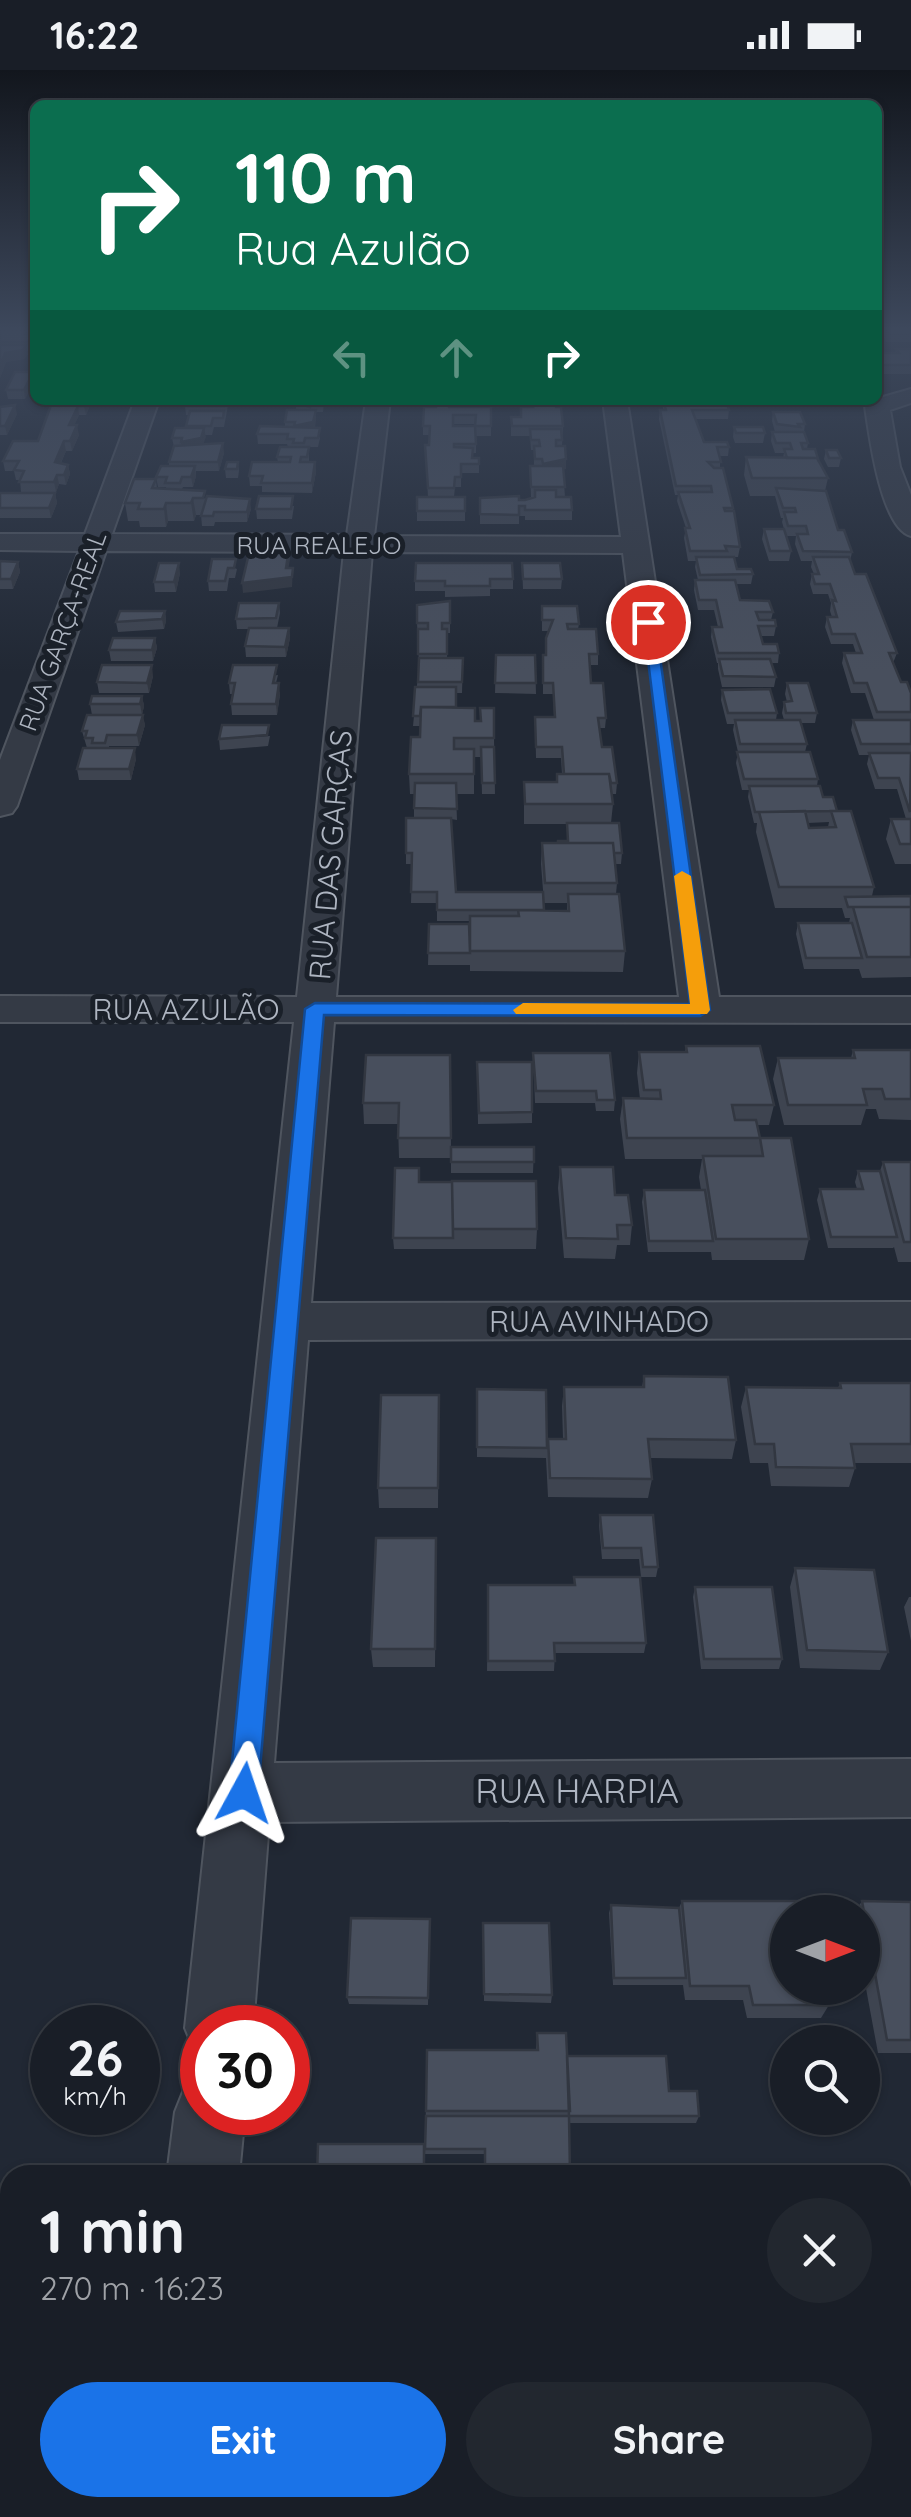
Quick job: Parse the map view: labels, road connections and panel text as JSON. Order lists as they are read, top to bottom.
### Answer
{
  "streets": {
    "street": [
      "RUA REALEJO",
      "RUA GARÇA-REAL",
      "RUA DAS GARÇAS",
      "RUA AZULÃO",
      "RUA AVINHADO",
      "RUA HARPIA"
    ]
  },
  "crossings": [
    ["RUA REALEJO", "RUA GARÇA-REAL"],
    ["RUA REALEJO", "RUA DAS GARÇAS"],
    ["RUA DAS GARÇAS", "RUA AZULÃO"],
    ["RUA DAS GARÇAS", "RUA AVINHADO"],
    ["RUA DAS GARÇAS", "RUA HARPIA"]
  ],
  "north": "right",
  "page": {
    "status": "16:22",
    "turn": ["110 m", "Rua Azulão"],
    "speed": "26 km/h",
    "limit": "30",
    "heading": ["1 min", "270 m · 16:23"],
    "buttons": ["Exit", "Share"]
  }
}
